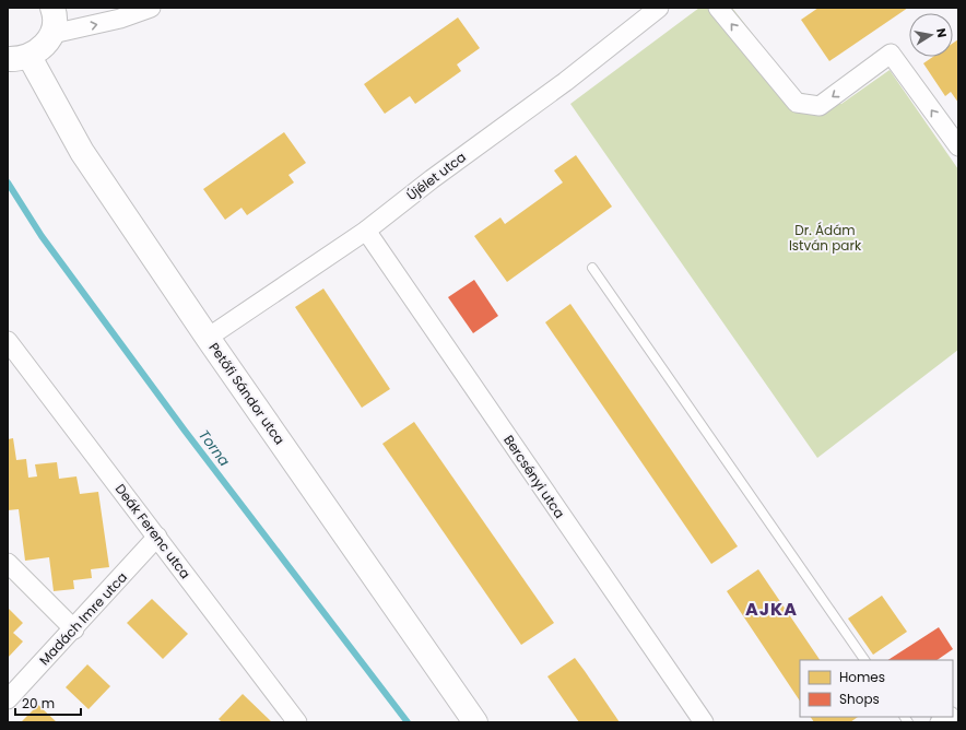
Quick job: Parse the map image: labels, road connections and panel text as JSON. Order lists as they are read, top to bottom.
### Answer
{
  "streets": {
    "main road": ["Petőfi Sándor utca"],
    "street": [
      "Újélet utca",
      "Bercsényi utca",
      "Deák Ferenc utca",
      "Madách Imre utca"
    ]
  },
  "crossings": [
    ["Újélet utca", "Petőfi Sándor utca"],
    ["Újélet utca", "Bercsényi utca"],
    ["Deák Ferenc utca", "Madách Imre utca"]
  ],
  "districts": ["AJKA"],
  "water": ["Torna"],
  "parks": ["Dr. Ádám István park"],
  "legend": ["Homes", "Shops"],
  "scale_bar": "20 m",
  "north": "right"
}
